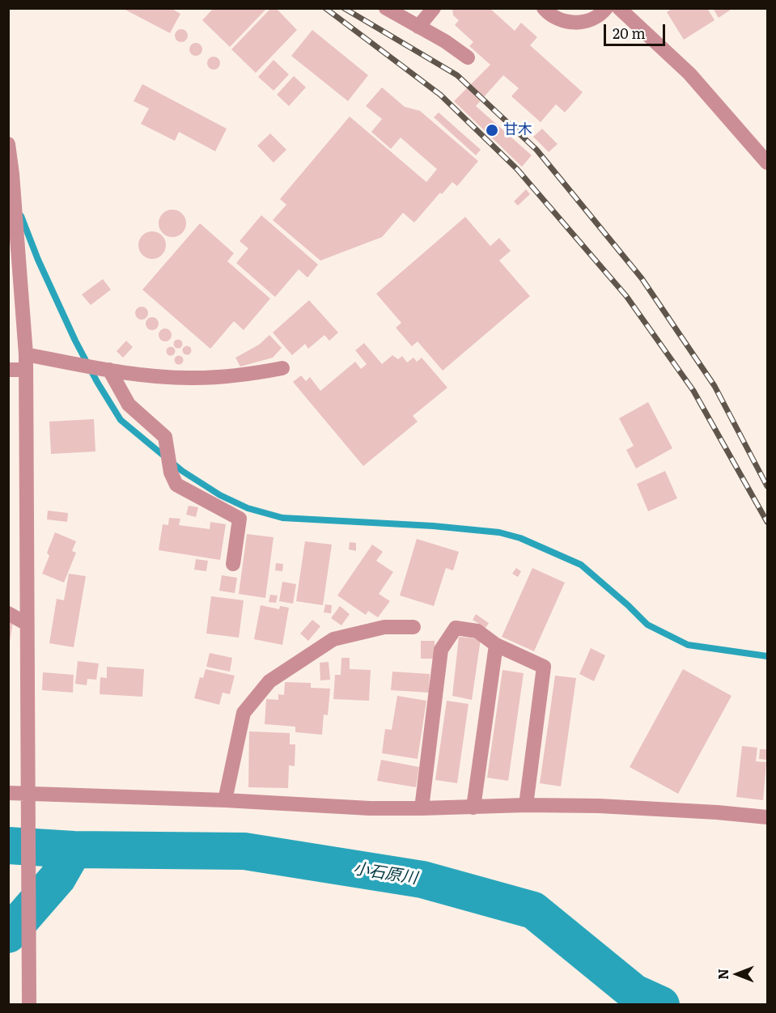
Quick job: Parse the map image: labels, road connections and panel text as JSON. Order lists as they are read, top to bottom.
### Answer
{
  "water": ["小石原川"],
  "places": ["甘木"],
  "scale_bar": "20 m",
  "north": "left"
}
